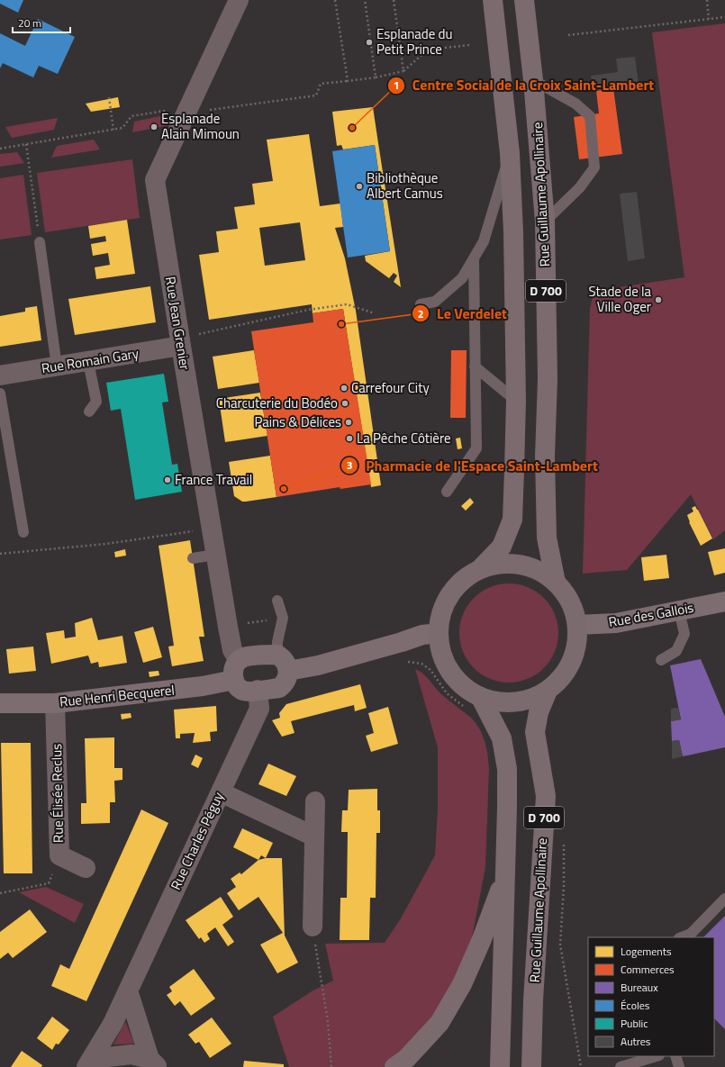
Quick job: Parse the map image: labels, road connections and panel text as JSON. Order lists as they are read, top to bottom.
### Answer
{
  "streets": {
    "main road": [
      "Rue Guillaume Apollinaire",
      "D 700",
      "Rue des Gallois",
      "Rue Henri Becquerel"
    ],
    "street": [
      "Rue Jean Grenier",
      "Rue Romain Gary",
      "Rue Élisée Reclus",
      "Rue Charles Péguy"
    ]
  },
  "crossings": [
    ["Rue Jean Grenier", "Rue Romain Gary"],
    ["Rue Jean Grenier", "Rue Henri Becquerel"],
    ["Rue Jean Grenier", "Rue Charles Péguy"],
    ["Rue Henri Becquerel", "Rue Élisée Reclus"],
    ["Rue Henri Becquerel", "Rue Charles Péguy"]
  ],
  "places": [
    "Esplanade du Petit Prince",
    "Esplanade Alain Mimoun",
    "Centre Social de la Croix Saint-Lambert",
    "Bibliothèque Albert Camus",
    "Stade de la Ville Oger",
    "Le Verdelet",
    "Carrefour City",
    "Charcuterie du Bodéo",
    "Pains & Délices",
    "La Pêche Côtière",
    "France Travail",
    "Pharmacie de l'Espace Saint-Lambert"
  ],
  "legend": [
    "Logements",
    "Commerces",
    "Bureaux",
    "Écoles",
    "Public",
    "Autres"
  ],
  "scale_bar": "20 m"
}
